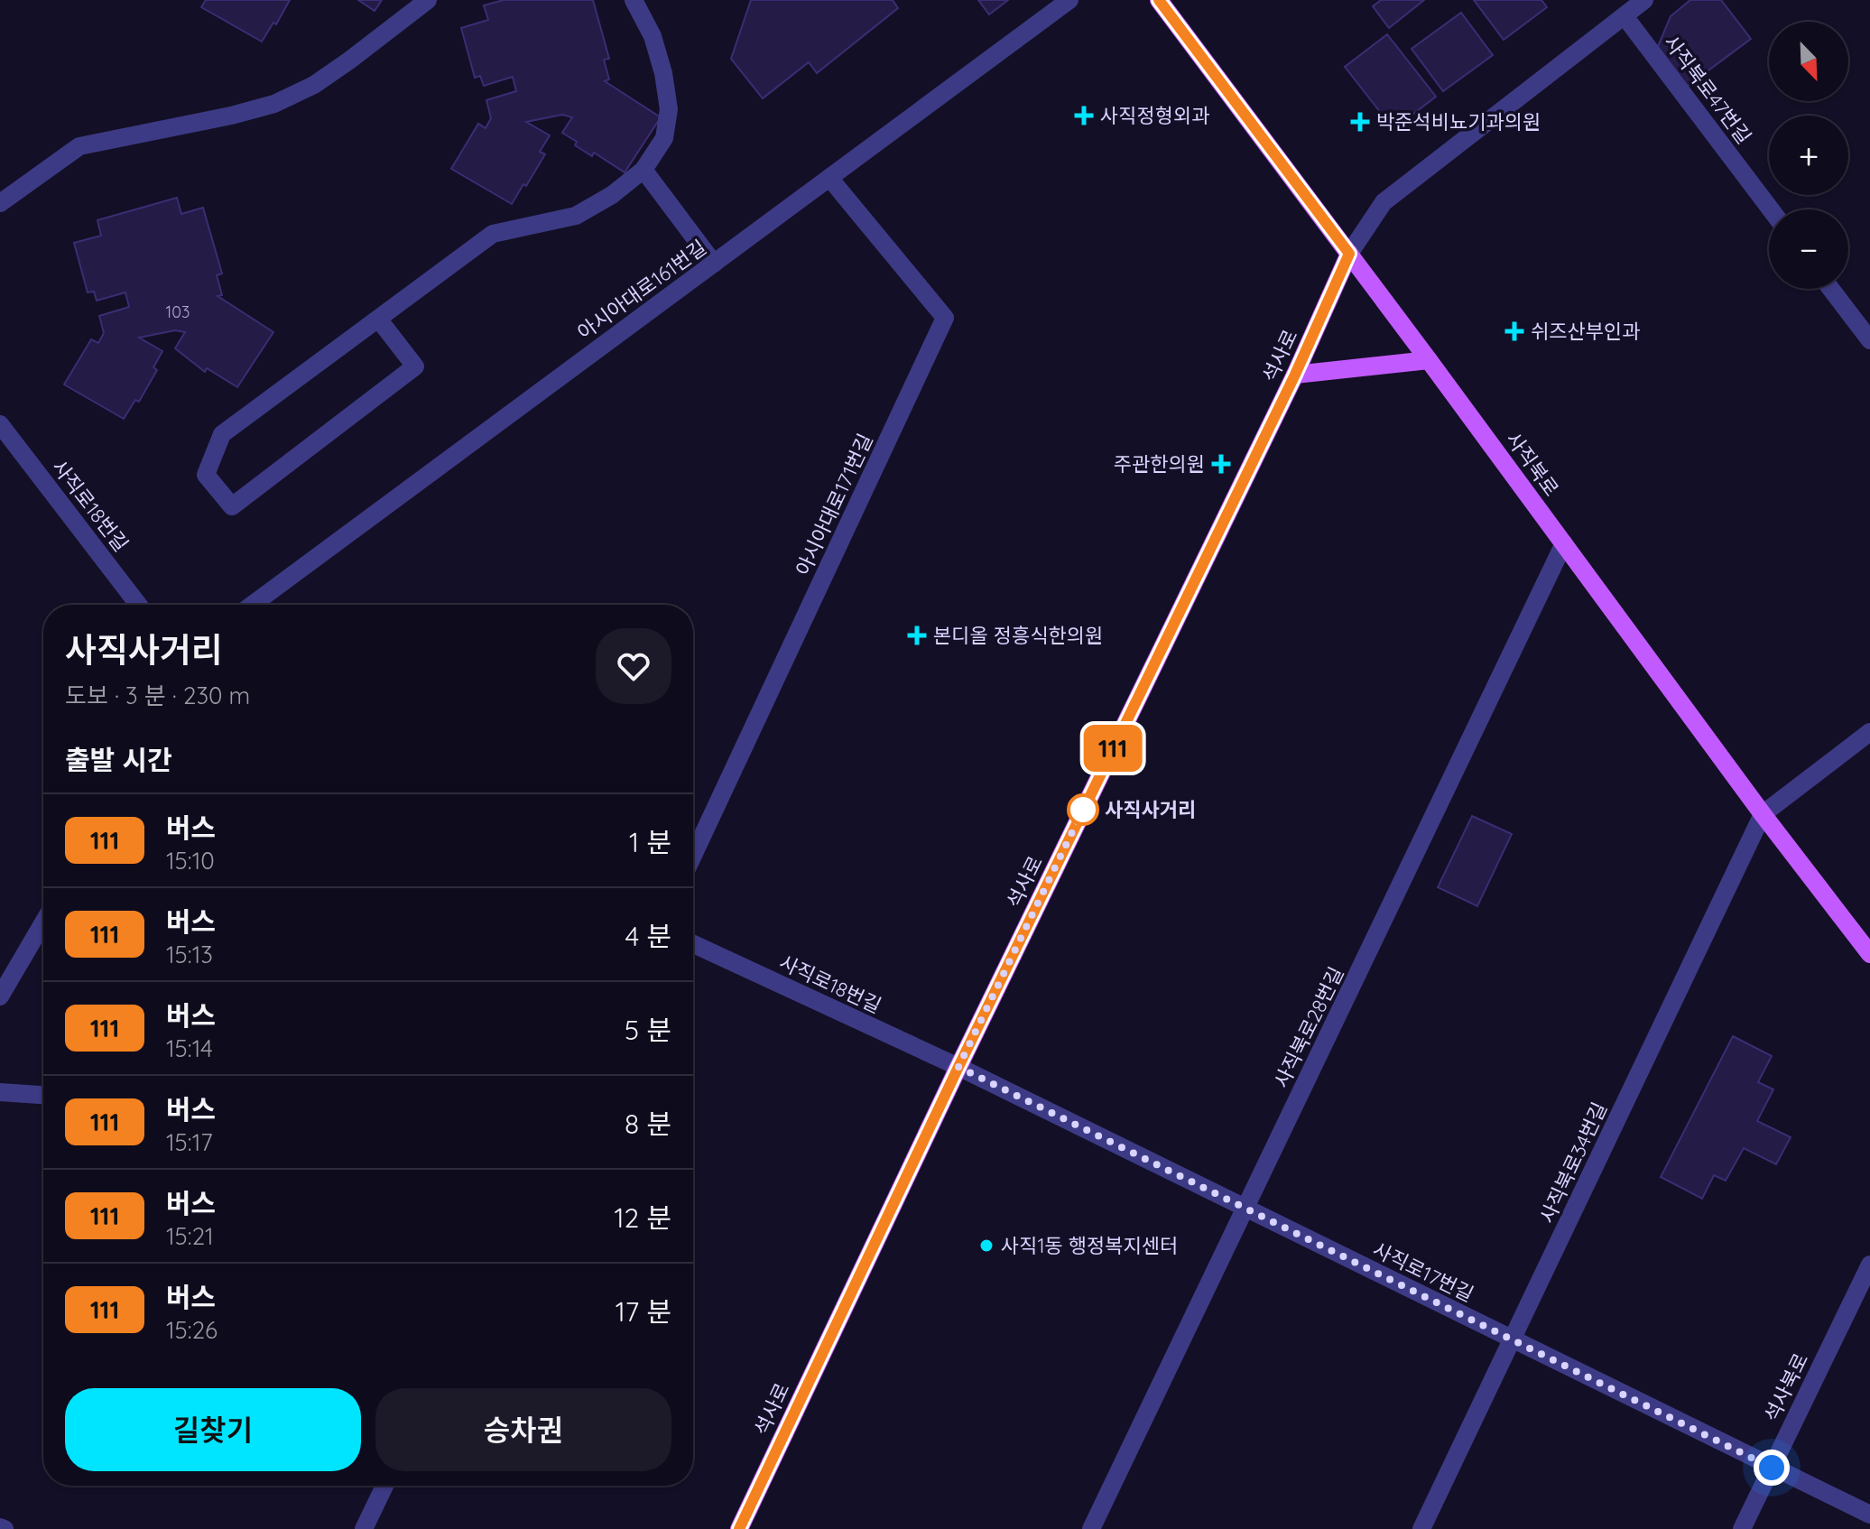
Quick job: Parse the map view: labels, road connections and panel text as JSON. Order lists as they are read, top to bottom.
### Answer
{
  "streets": {
    "main road": ["석사로", "사직북로"],
    "street": [
      "사직북로47번길",
      "아시아대로161번길",
      "아시아대로171번길",
      "사직로18번길",
      "사직북로28번길",
      "사직북로34번길",
      "사직로17번길",
      "석사북로"
    ]
  },
  "crossings": [
    ["아시아대로161번길", "아시아대로171번길"],
    ["석사로", "사직북로"],
    ["석사로", "사직로18번길"],
    ["석사로", "사직로17번길"],
    ["사직북로", "사직북로28번길"],
    ["사직북로", "사직북로34번길"],
    ["사직로18번길", "사직로17번길"],
    ["사직북로28번길", "사직로17번길"],
    ["사직북로34번길", "사직로17번길"],
    ["사직로17번길", "석사북로"]
  ],
  "places": {
    "health": [
      "사직정형외과",
      "박준석비뇨기과의원",
      "쉬즈산부인과",
      "주관한의원",
      "본디올 정흥식한의원"
    ],
    "other": ["사직사거리", "사직1동 행정복지센터"]
  },
  "lines": ["bus line 111"],
  "house_numbers": ["103"],
  "north": "bottom right",
  "page": {
    "on_map": "111",
    "map_buttons": ["+", "−"],
    "heading": [
      ["사직사거리", "도보 · 3 분 · 230 m"],
      "출발 시간"
    ],
    "list": [
      {
        "mark": "111",
        "name": "버스",
        "note": "15:10",
        "value": "1 분"
      },
      {
        "mark": "111",
        "name": "버스",
        "note": "15:13",
        "value": "4 분"
      },
      {
        "mark": "111",
        "name": "버스",
        "note": "15:14",
        "value": "5 분"
      },
      {
        "mark": "111",
        "name": "버스",
        "note": "15:17",
        "value": "8 분"
      },
      {
        "mark": "111",
        "name": "버스",
        "note": "15:21",
        "value": "12 분"
      },
      {
        "mark": "111",
        "name": "버스",
        "note": "15:26",
        "value": "17 분"
      }
    ],
    "buttons": ["길찾기", "승차권"]
  }
}
